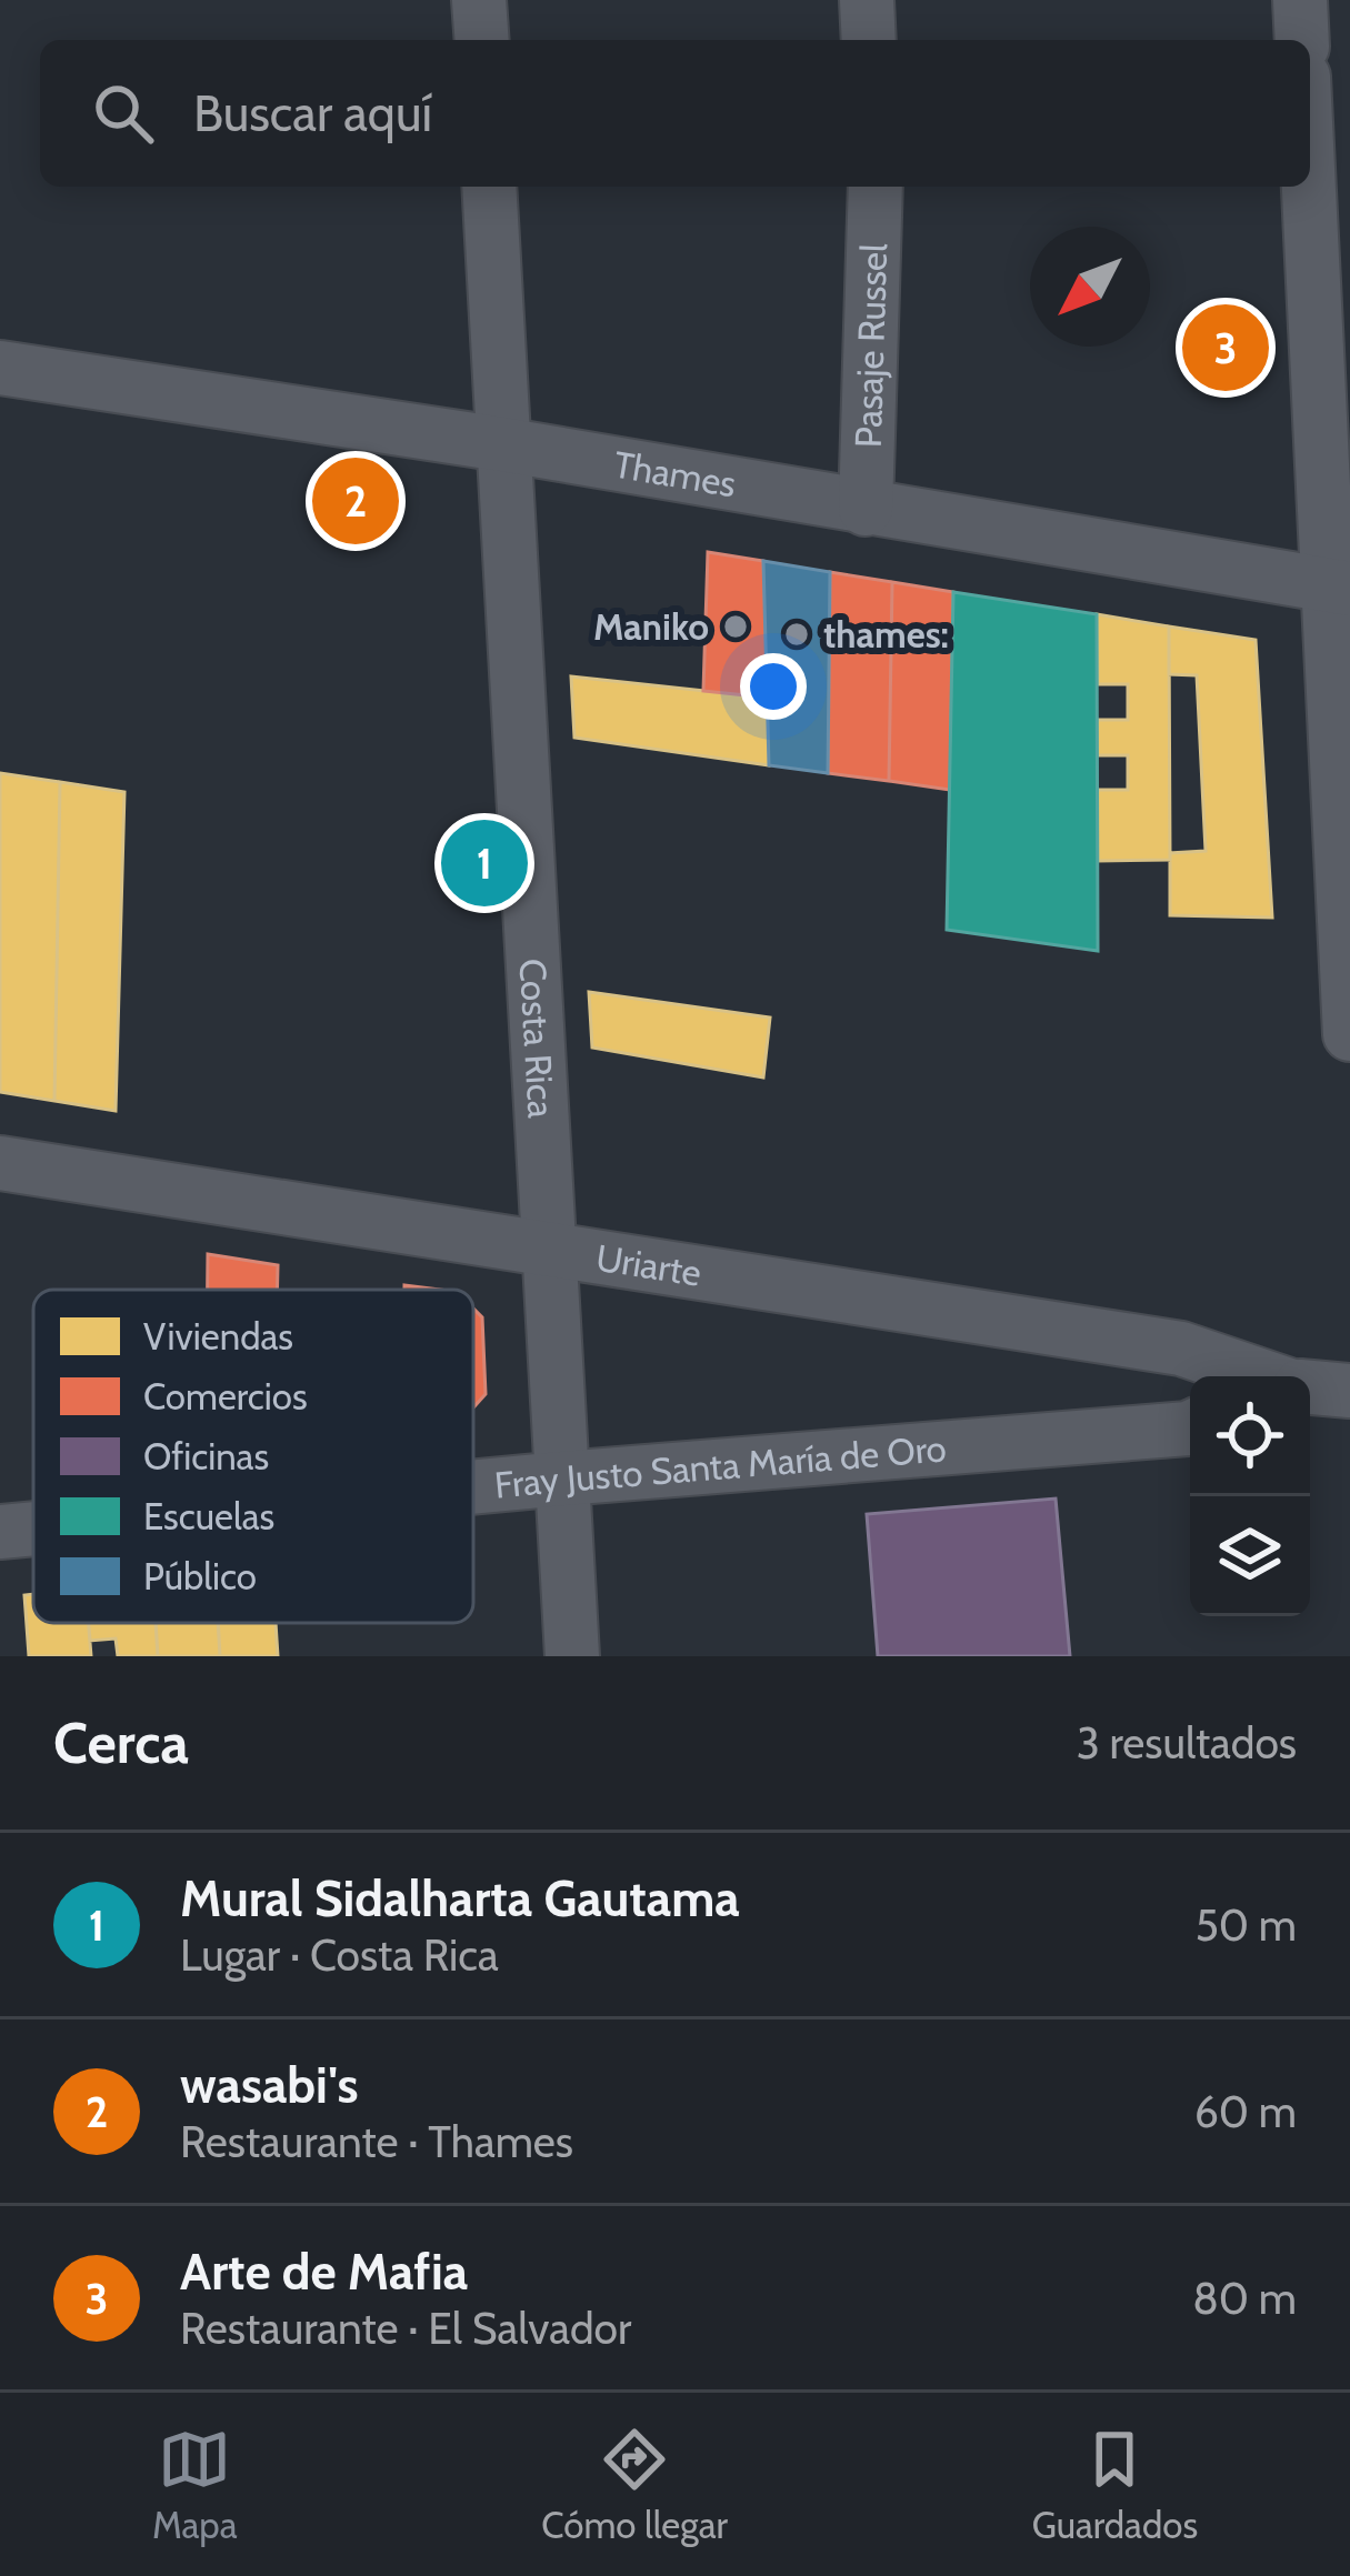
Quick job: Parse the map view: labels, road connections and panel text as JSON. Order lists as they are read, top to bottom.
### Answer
{
  "streets": {
    "street": [
      "Pasaje Russel",
      "Thames",
      "Costa Rica",
      "Uriarte",
      "Fray Justo Santa María de Oro"
    ]
  },
  "crossings": [
    ["Pasaje Russel", "Thames"],
    ["Thames", "Costa Rica"],
    ["Costa Rica", "Uriarte"],
    ["Costa Rica", "Fray Justo Santa María de Oro"]
  ],
  "places": ["Maniko", "thames:"],
  "legend": [
    "Viviendas",
    "Comercios",
    "Oficinas",
    "Escuelas",
    "Público"
  ],
  "north": "bottom left",
  "page": {
    "search": "Buscar aquí",
    "pins": ["3", "2", "1"],
    "heading": ["Cerca", "3 resultados"],
    "list": [
      {
        "mark": "1",
        "name": "Mural Sidalharta Gautama",
        "note": "Lugar · Costa Rica",
        "value": "50 m"
      },
      {
        "mark": "2",
        "name": "wasabi's",
        "note": "Restaurante · Thames",
        "value": "60 m"
      },
      {
        "mark": "3",
        "name": "Arte de Mafia",
        "note": "Restaurante · El Salvador",
        "value": "80 m"
      }
    ],
    "nav": ["Mapa", "Cómo llegar", "Guardados"]
  }
}
